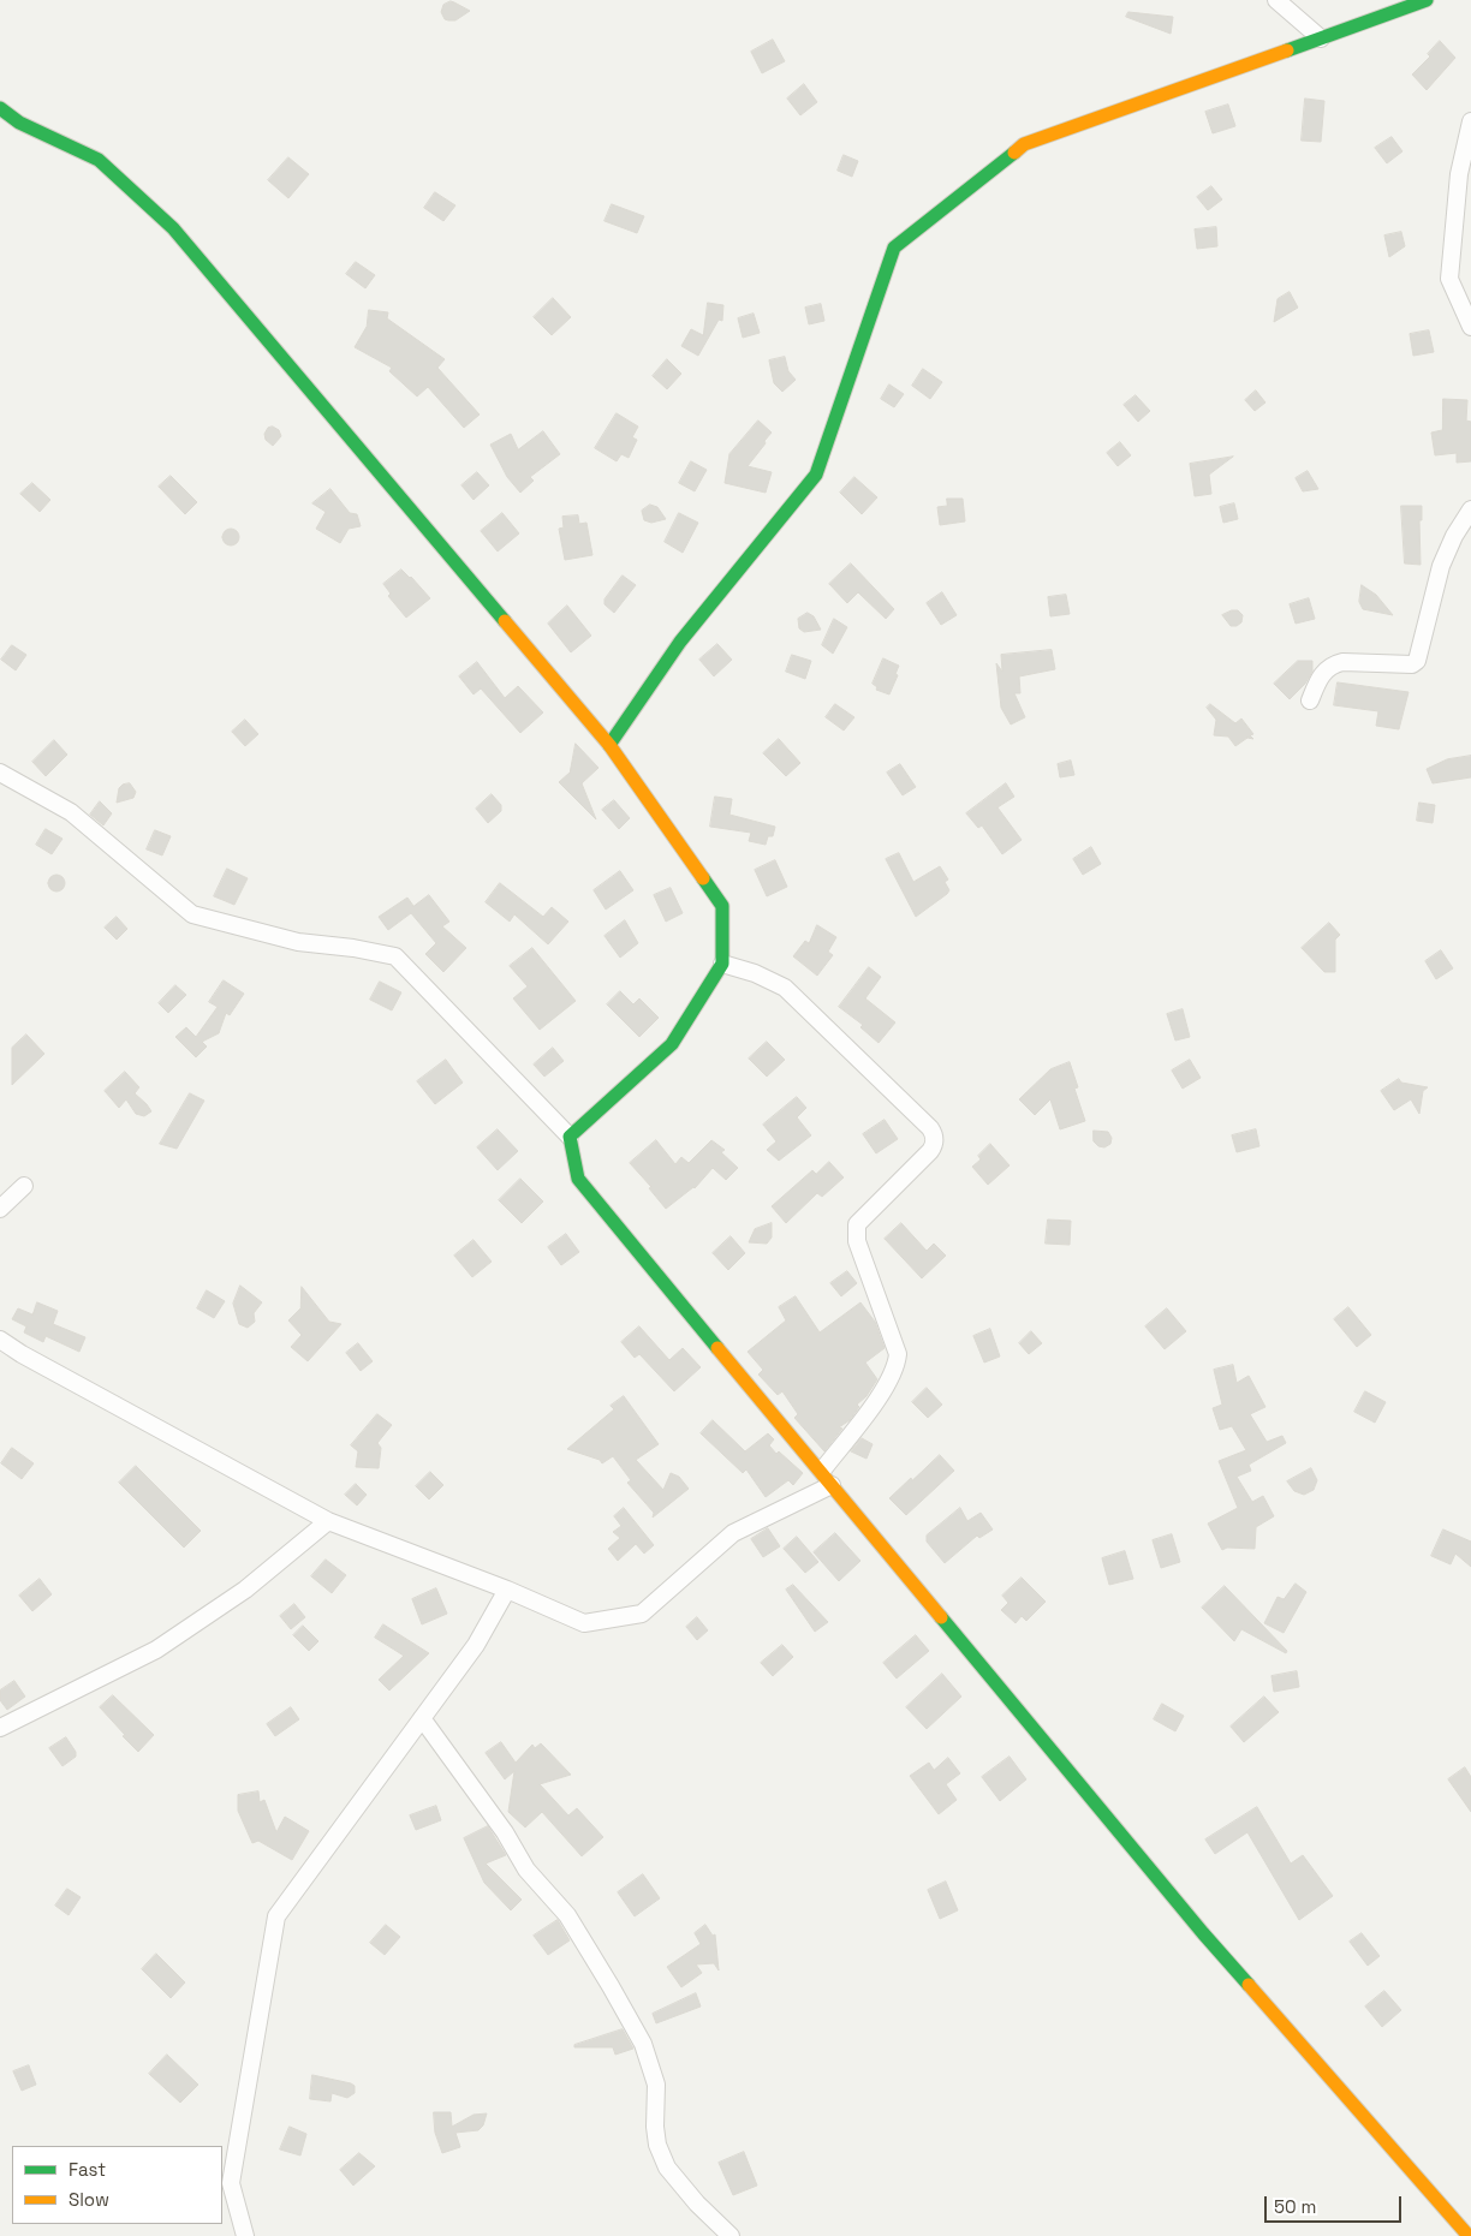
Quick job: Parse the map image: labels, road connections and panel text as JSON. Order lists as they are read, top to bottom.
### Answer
{
  "legend": ["Fast", "Slow"],
  "scale_bar": "50 m"
}
